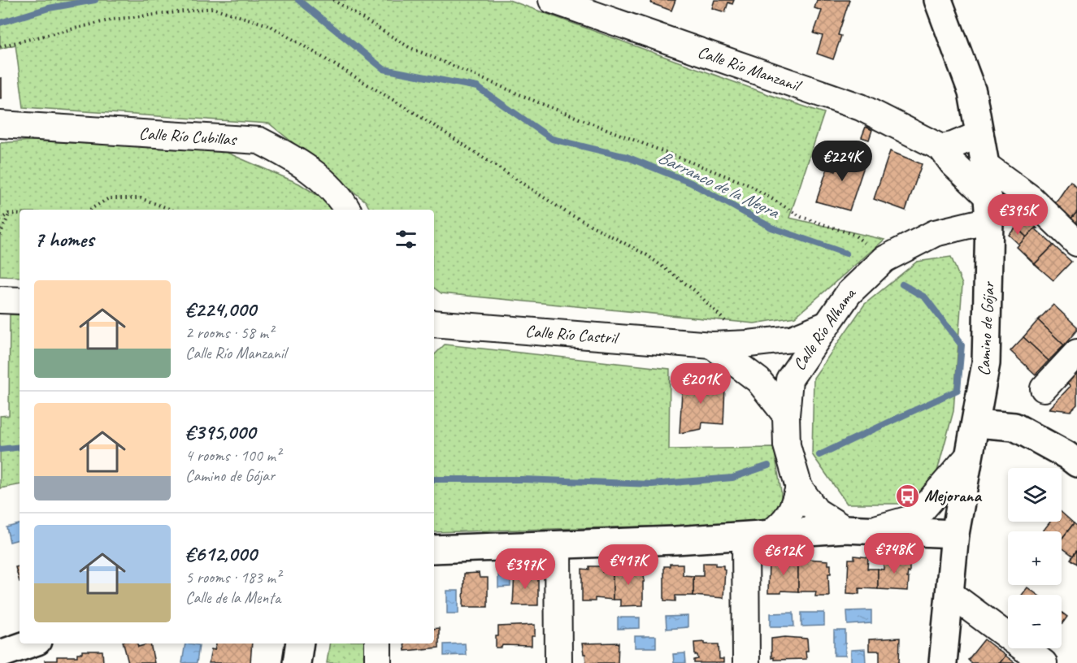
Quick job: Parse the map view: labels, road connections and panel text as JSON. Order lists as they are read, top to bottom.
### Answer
{
  "streets": {
    "street": [
      "Calle Río Manzanil",
      "Calle Río Cubillas",
      "Camino de Gójar",
      "Calle Río Alhama",
      "Calle Río Castril"
    ]
  },
  "crossings": [
    ["Calle Río Manzanil", "Camino de Gójar"],
    ["Calle Río Manzanil", "Calle Río Alhama"],
    ["Camino de Gójar", "Calle Río Alhama"],
    ["Calle Río Alhama", "Calle Río Castril"]
  ],
  "water": ["Barranco de la Negra"],
  "places": {
    "bus stop": ["Mejorana"]
  },
  "page": {
    "price": [
      "€224K",
      "€395K",
      "€201K",
      "€748K",
      "€612K",
      "€417K",
      "€397K"
    ],
    "heading": "7 homes",
    "list": [
      {
        "name": "€224,000",
        "note": "2 rooms · 58 m² · Calle Río Manzanil"
      },
      {
        "name": "€395,000",
        "note": "4 rooms · 100 m² · Camino de Gójar"
      },
      {
        "name": "€612,000",
        "note": "5 rooms · 183 m² · Calle de la Menta"
      }
    ],
    "map_buttons": ["+", "−"]
  }
}
